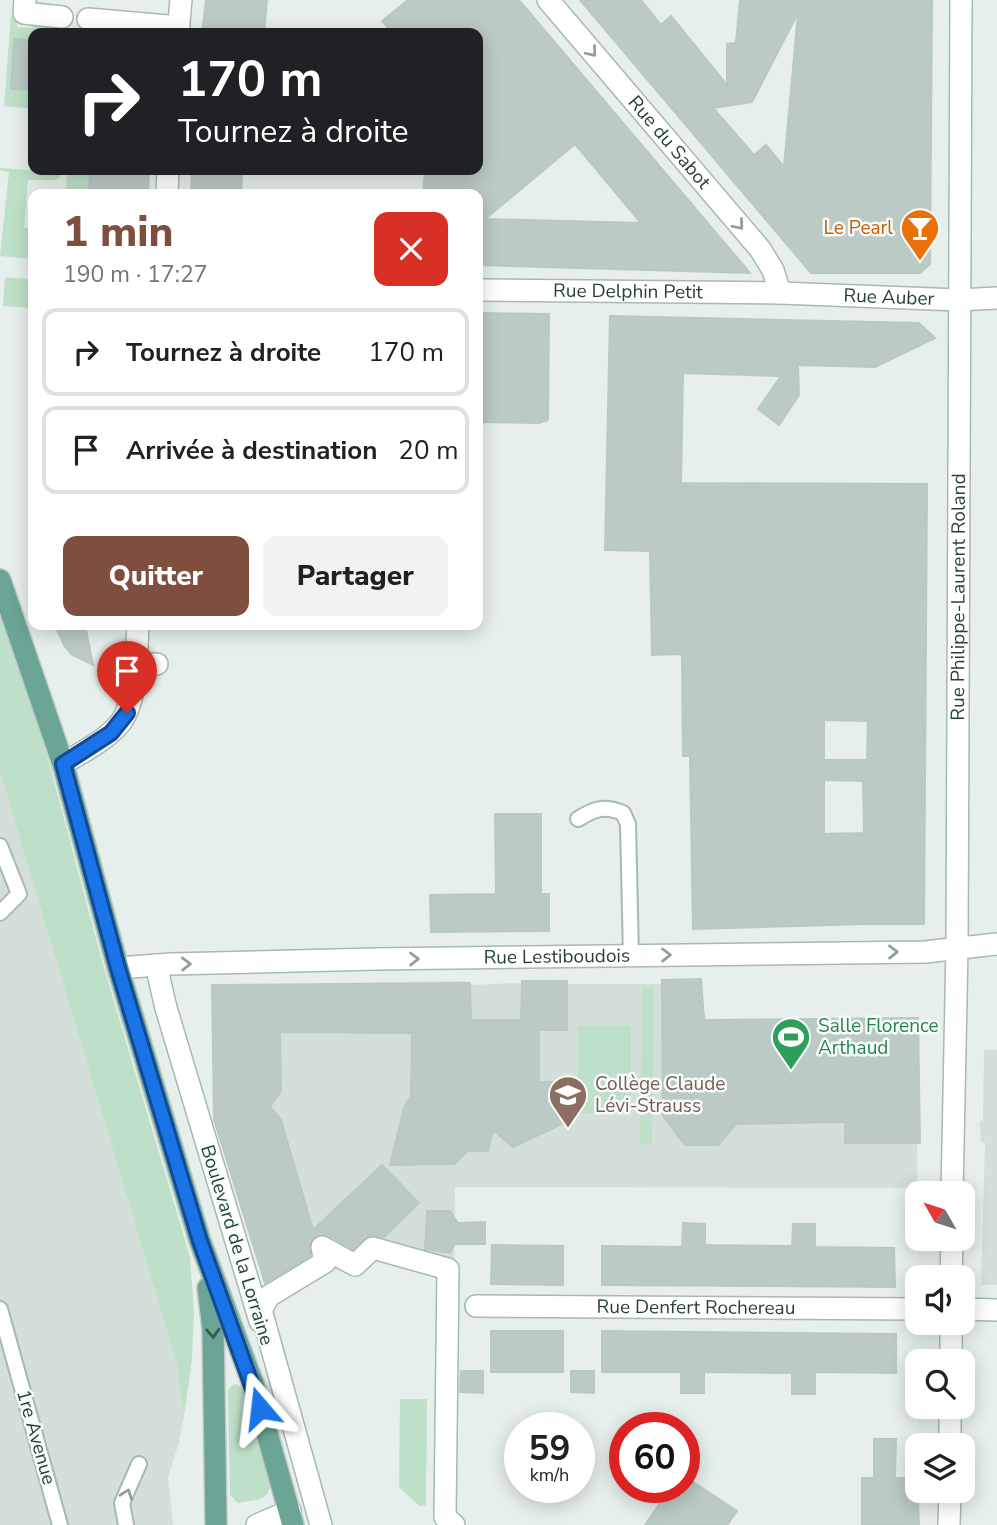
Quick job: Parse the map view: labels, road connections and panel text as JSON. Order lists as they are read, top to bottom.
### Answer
{
  "streets": {
    "main road": ["Boulevard de la Lorraine"],
    "street": [
      "Rue du Sabot",
      "Rue Delphin Petit",
      "Rue Auber",
      "Rue Philippe-Laurent Roland",
      "Rue Lestiboudois",
      "Rue Denfert Rochereau"
    ],
    "lane": ["1re Avenue"]
  },
  "crossings": [
    ["Rue du Sabot", "Rue Delphin Petit"],
    ["Rue du Sabot", "Rue Auber"],
    ["Rue Delphin Petit", "Rue Auber"],
    ["Rue Auber", "Rue Philippe-Laurent Roland"],
    ["Rue Philippe-Laurent Roland", "Rue Lestiboudois"],
    ["Rue Lestiboudois", "Boulevard de la Lorraine"]
  ],
  "one_way": ["Rue du Sabot", "Rue Lestiboudois"],
  "places": {
    "bar": ["Le Pearl"],
    "sports": ["Salle Florence Arthaud"],
    "school or university": ["Collège Claude Lévi-Strauss"]
  },
  "north": "top left",
  "page": {
    "turn": ["170 m", "Tournez à droite"],
    "heading": ["1 min", "190 m · 17:27"],
    "list": [
      {
        "name": "Tournez à droite",
        "value": "170 m"
      },
      {
        "name": "Arrivée à destination",
        "value": "20 m"
      }
    ],
    "buttons": ["Quitter", "Partager"],
    "speed": "59 km/h",
    "limit": "60"
  }
}
